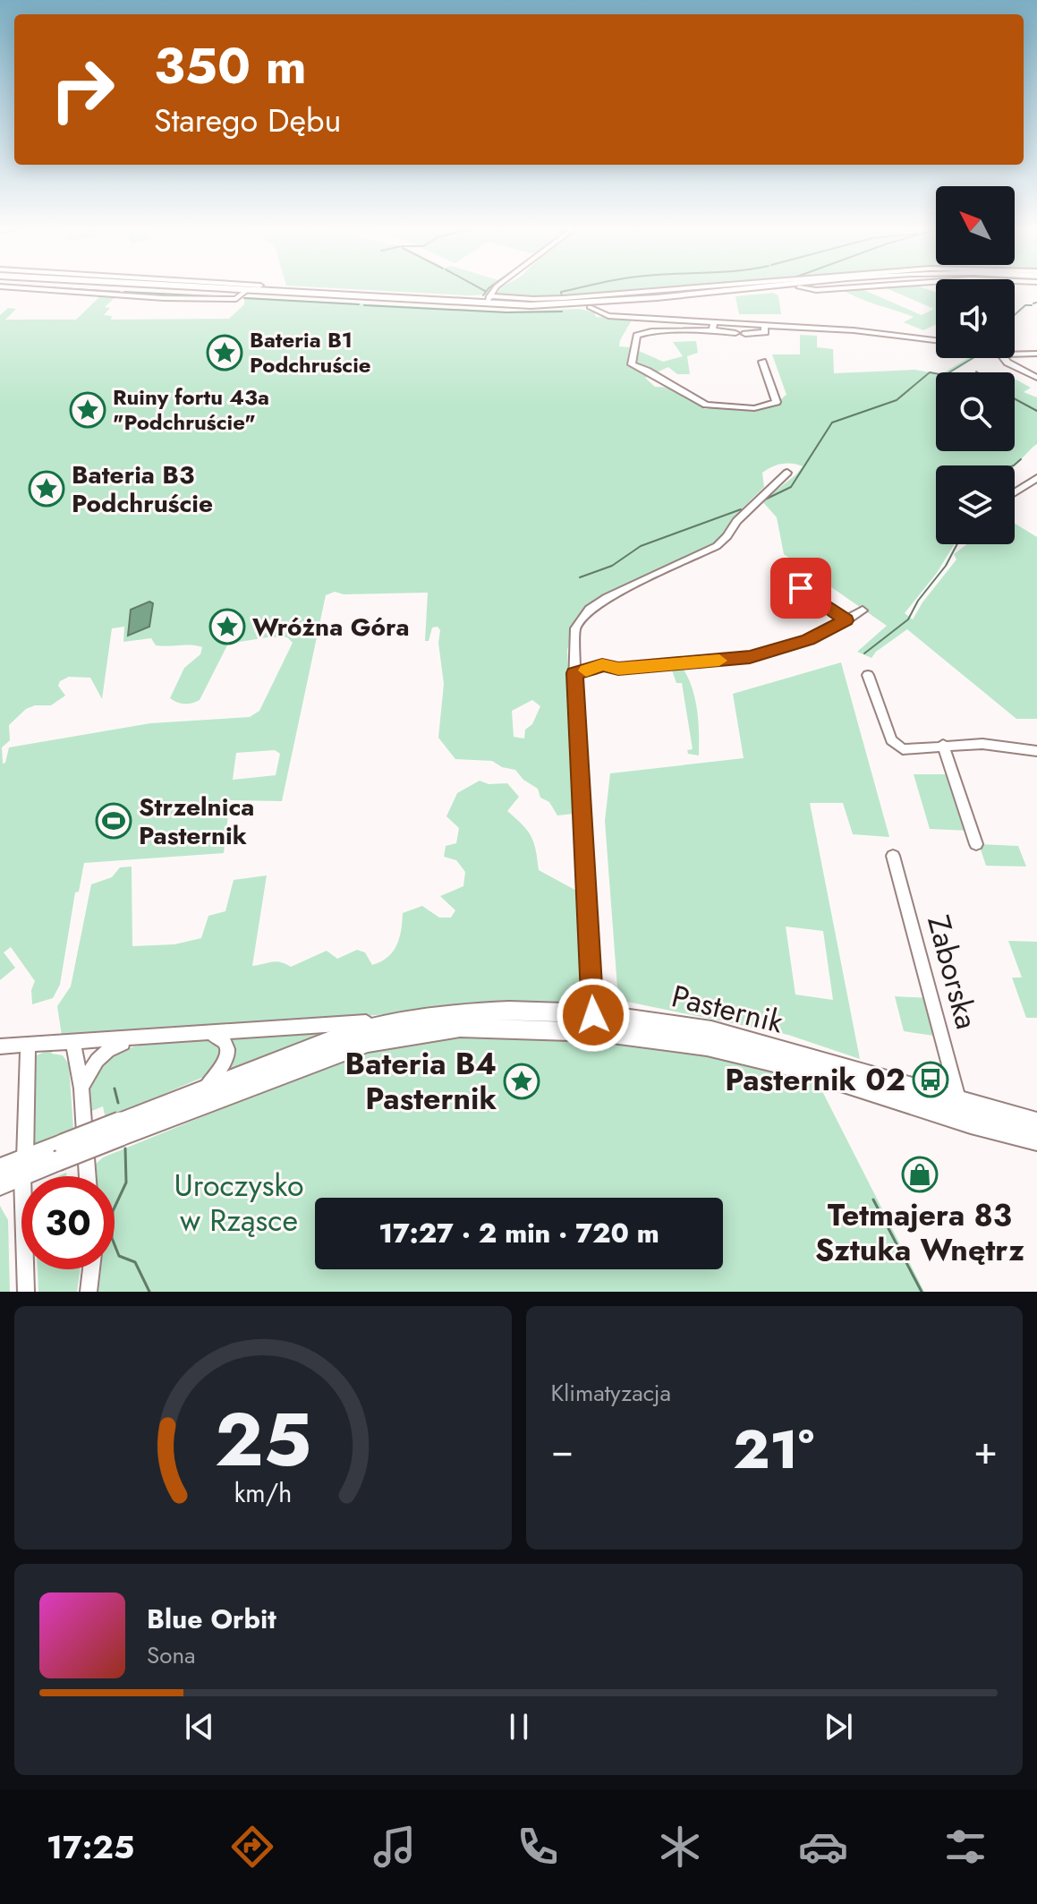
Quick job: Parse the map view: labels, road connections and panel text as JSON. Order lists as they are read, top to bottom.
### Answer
{
  "streets": {
    "main road": ["Pasternik"],
    "street": ["Zaborska"]
  },
  "crossings": [
    ["Zaborska", "Pasternik"]
  ],
  "parks": ["Uroczysko w Rząsce"],
  "places": {
    "place": [
      "Bateria B1 Podchruście",
      "Ruiny fortu 43a \"Podchruście\"",
      "Bateria B3 Podchruście",
      "Wróżna Góra",
      "Bateria B4 Pasternik"
    ],
    "sports": ["Strzelnica Pasternik"],
    "bus stop": ["Pasternik 02"],
    "shop": ["Tetmajera 83 Sztuka Wnętrz"]
  },
  "north": "top left",
  "page": {
    "turn": ["350 m", "Starego Dębu"],
    "limit": "30",
    "trip": "17:27 · 2 min · 720 m",
    "tile": "Klimatyzacja",
    "heat": ["−", "21°", "+"],
    "song": ["Blue Orbit", "Sona"],
    "tabs": "17:25",
    "gauge": ["25", "km/h"]
  }
}
